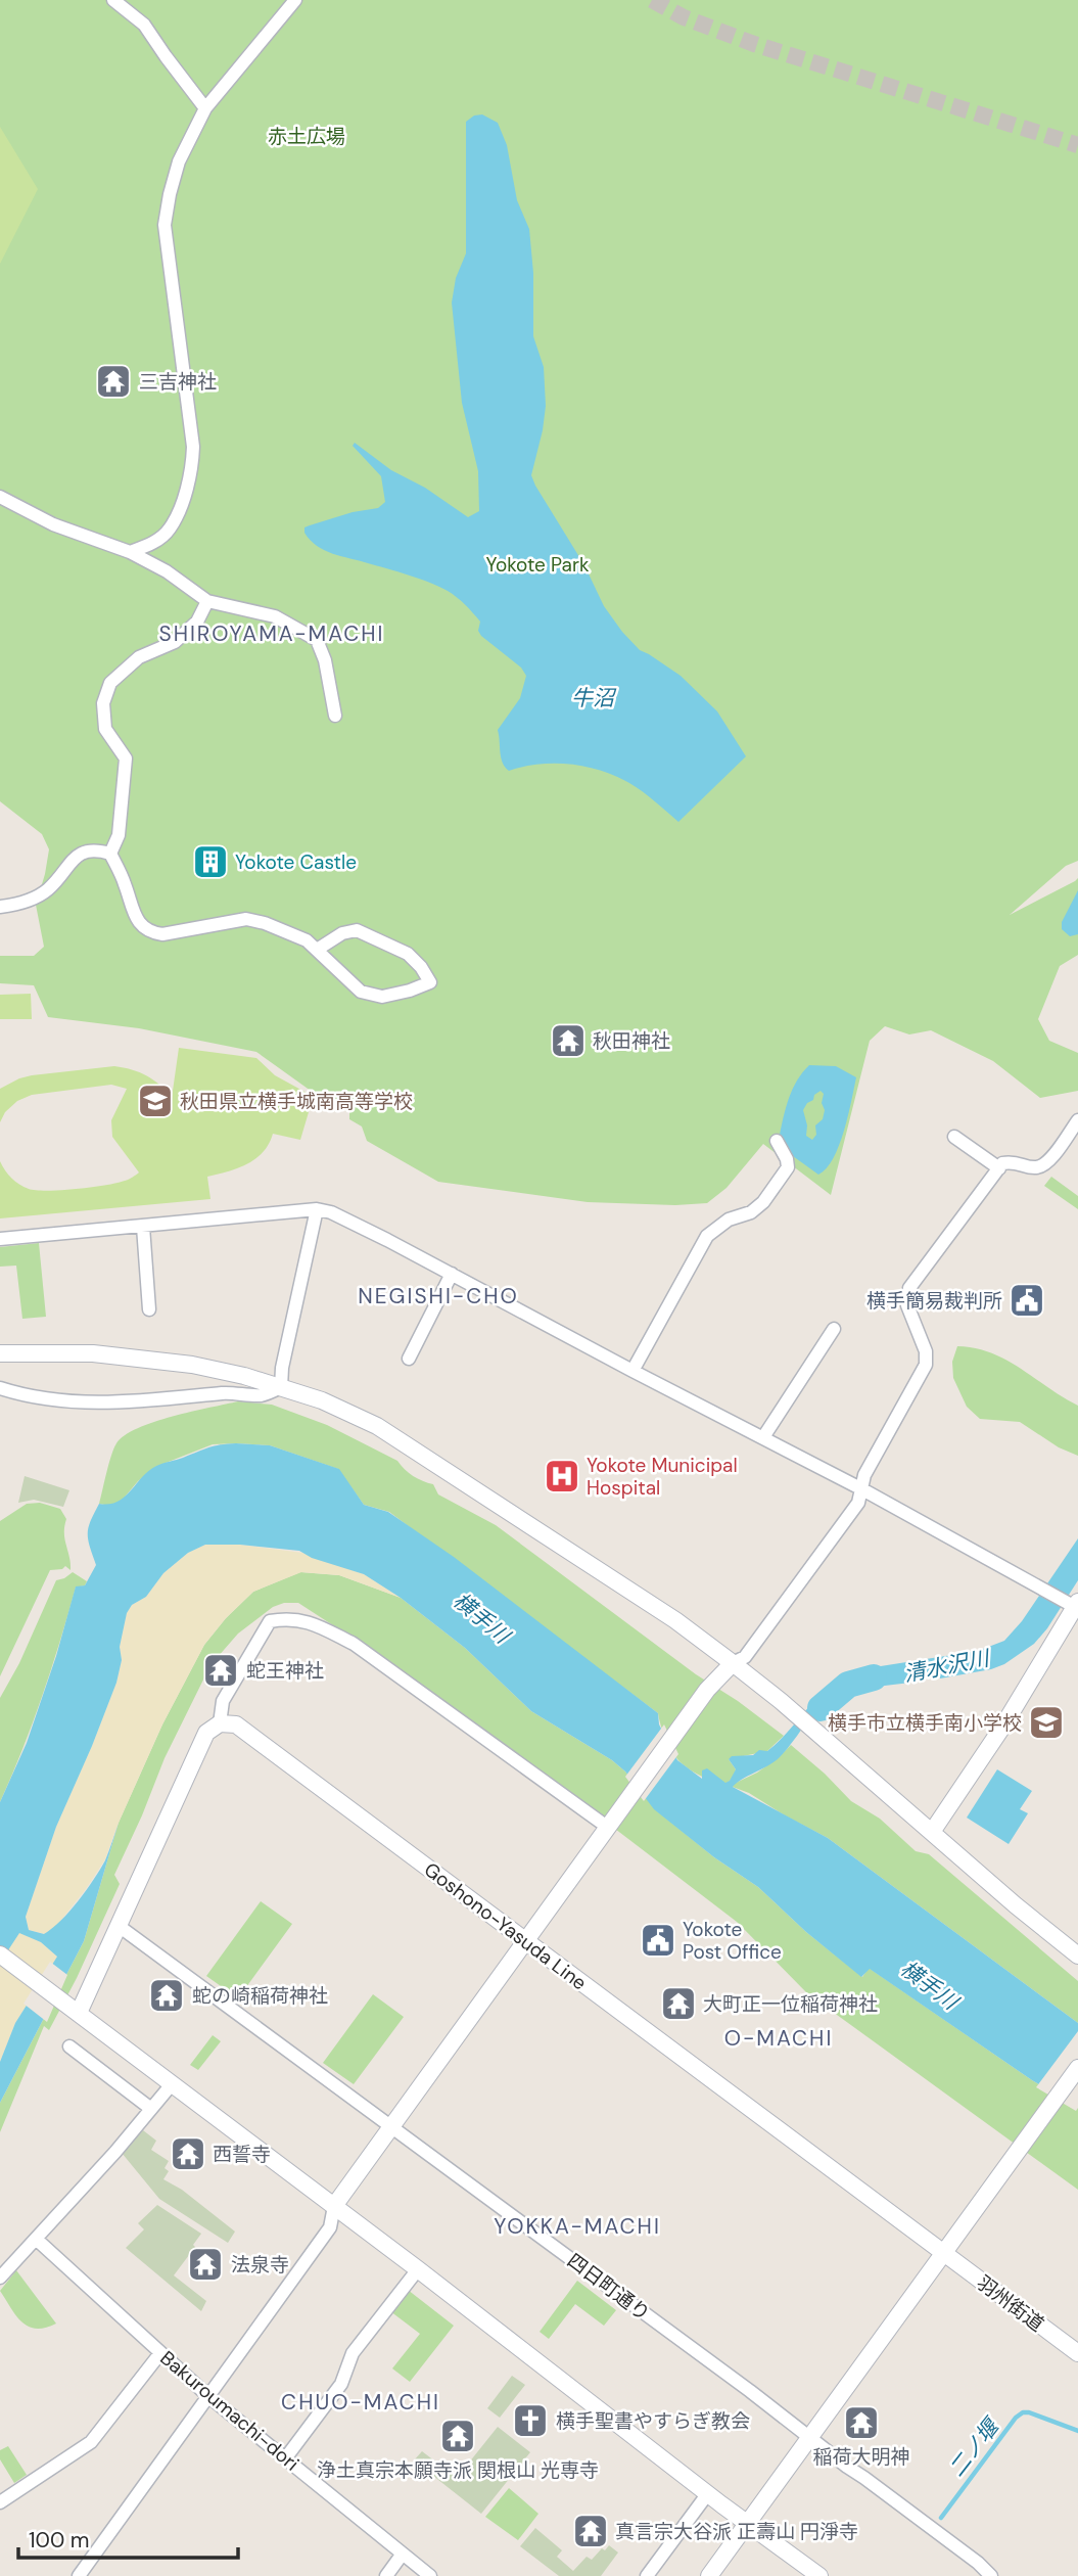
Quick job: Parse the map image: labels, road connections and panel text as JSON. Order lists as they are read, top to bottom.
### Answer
{
  "streets": {
    "street": [
      "Goshono-Yasuda Line",
      "四日町通り",
      "羽州街道",
      "Bakuroumachi-dori"
    ]
  },
  "crossings": [
    ["Goshono-Yasuda Line", "羽州街道"]
  ],
  "districts": [
    "SHIROYAMA-MACHI",
    "NEGISHI-CHO",
    "O-MACHI",
    "YOKKA-MACHI",
    "CHUO-MACHI"
  ],
  "water": [
    "牛沼",
    "横手川",
    "清水沢川",
    "二ノ堰"
  ],
  "parks": ["赤土広場", "Yokote Park"],
  "places": {
    "temple": [
      "三吉神社",
      "秋田神社",
      "蛇王神社",
      "蛇の崎稲荷神社",
      "大町正一位稲荷神社",
      "西誓寺",
      "法泉寺",
      "稲荷大明神",
      "浄土真宗本願寺派 関根山 光専寺",
      "真言宗大谷派 正壽山 円淨寺"
    ],
    "building": ["Yokote Castle"],
    "school or university": ["秋田県立横手城南高等学校", "横手市立横手南小学校"],
    "public building": ["横手簡易裁判所", "Yokote Post Office"],
    "hospital": ["Yokote Municipal Hospital"],
    "church": ["横手聖書やすらぎ教会"]
  },
  "scale_bar": "100 m"
}
